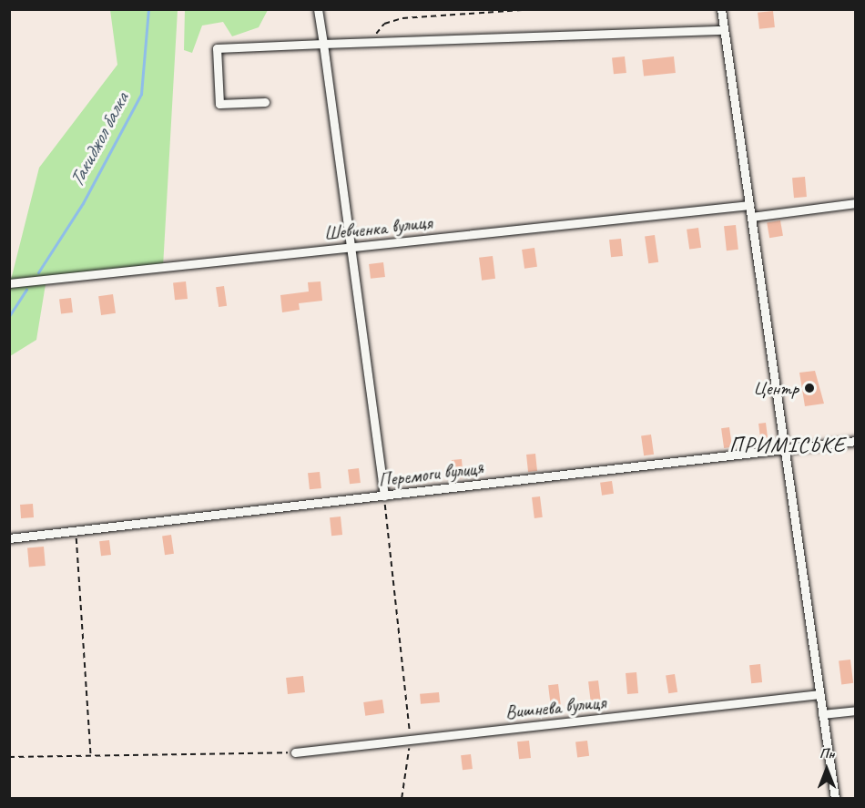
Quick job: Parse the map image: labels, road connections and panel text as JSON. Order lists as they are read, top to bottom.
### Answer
{
  "streets": {
    "street": ["Шевченка вулиця", "Перемоги вулиця", "Вишнева вулиця"]
  },
  "districts": ["ПРИМІСЬКЕ"],
  "water": ["Такиджол балка"],
  "places": ["Центр"],
  "north": "top"
}
